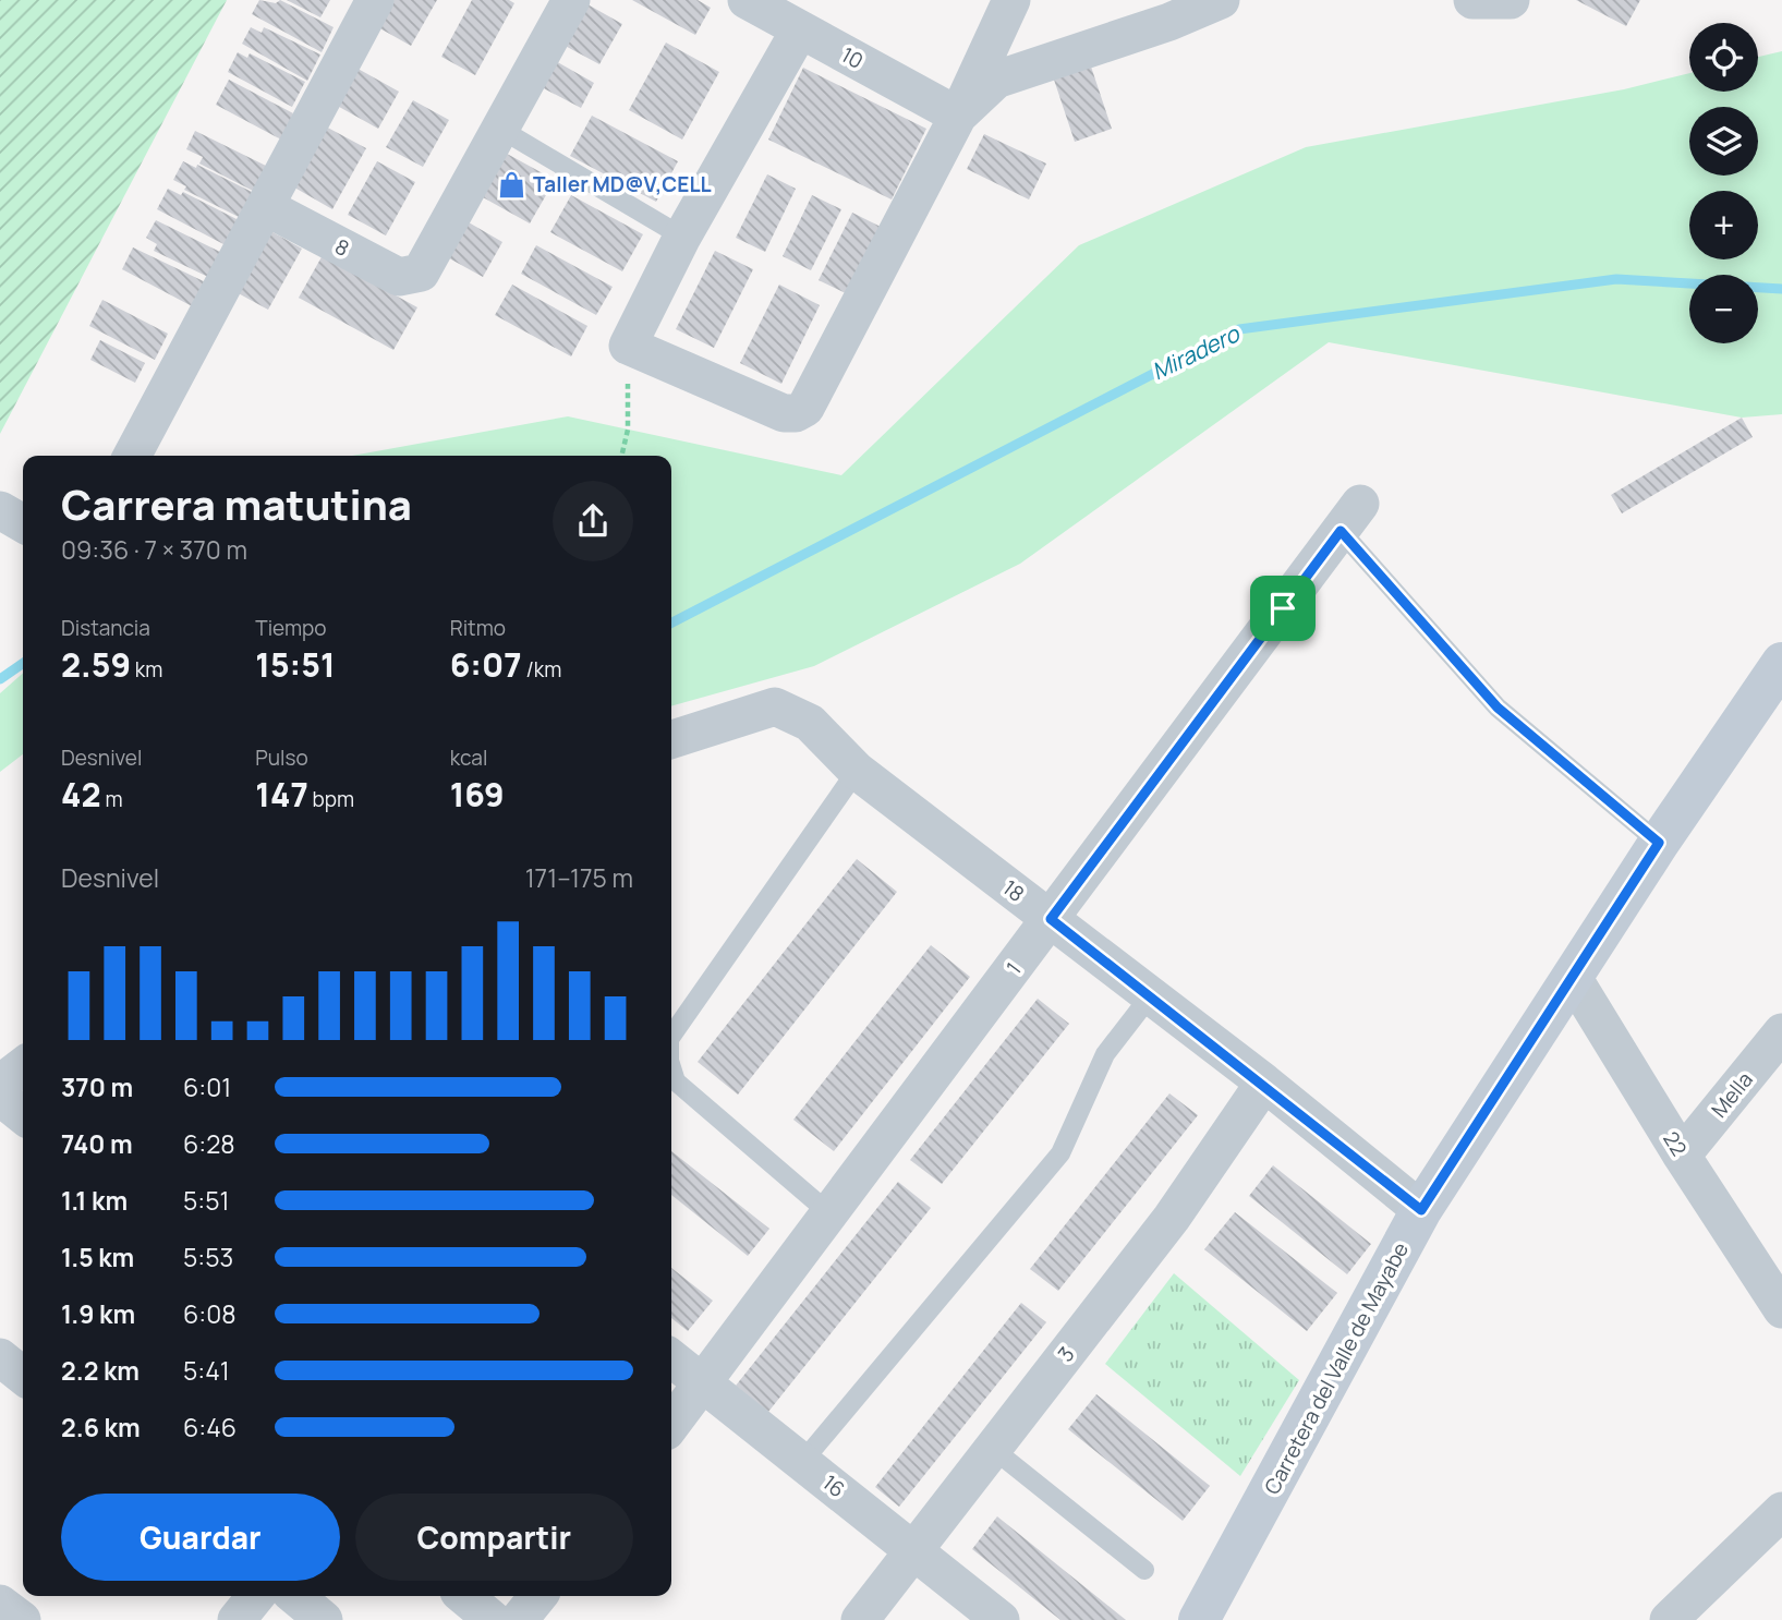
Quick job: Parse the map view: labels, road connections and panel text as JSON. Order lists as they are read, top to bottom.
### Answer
{
  "streets": {
    "main road": ["Carretera del Valle de Mayabe"],
    "street": [
      "10",
      "8",
      "18",
      "1",
      "Mella",
      "22",
      "3",
      "16"
    ]
  },
  "crossings": [
    ["18", "1"],
    ["18", "3"],
    ["18", "Carretera del Valle de Mayabe"],
    ["1", "16"],
    ["Mella", "22"],
    ["22", "Carretera del Valle de Mayabe"],
    ["3", "16"]
  ],
  "water": ["Miradero"],
  "places": {
    "shop": ["Taller MD@V,CELL"]
  },
  "page": {
    "map_buttons": ["+", "−"],
    "heading": ["Carrera matutina", "09:36 · 7 × 370 m"],
    "stats": [
      ["Distancia", "2.59 km"],
      ["Tiempo", "15:51"],
      ["Ritmo", "6:07 /km"],
      ["Desnivel", "42 m"],
      ["Pulso", "147 bpm"],
      ["kcal", "169"]
    ],
    "chart": ["Desnivel", "171–175 m"],
    "list": [
      {
        "name": "370 m",
        "note": "6:01"
      },
      {
        "name": "740 m",
        "note": "6:28"
      },
      {
        "name": "1.1 km",
        "note": "5:51"
      },
      {
        "name": "1.5 km",
        "note": "5:53"
      },
      {
        "name": "1.9 km",
        "note": "6:08"
      },
      {
        "name": "2.2 km",
        "note": "5:41"
      },
      {
        "name": "2.6 km",
        "note": "6:46"
      }
    ],
    "buttons": ["Guardar", "Compartir"]
  }
}
